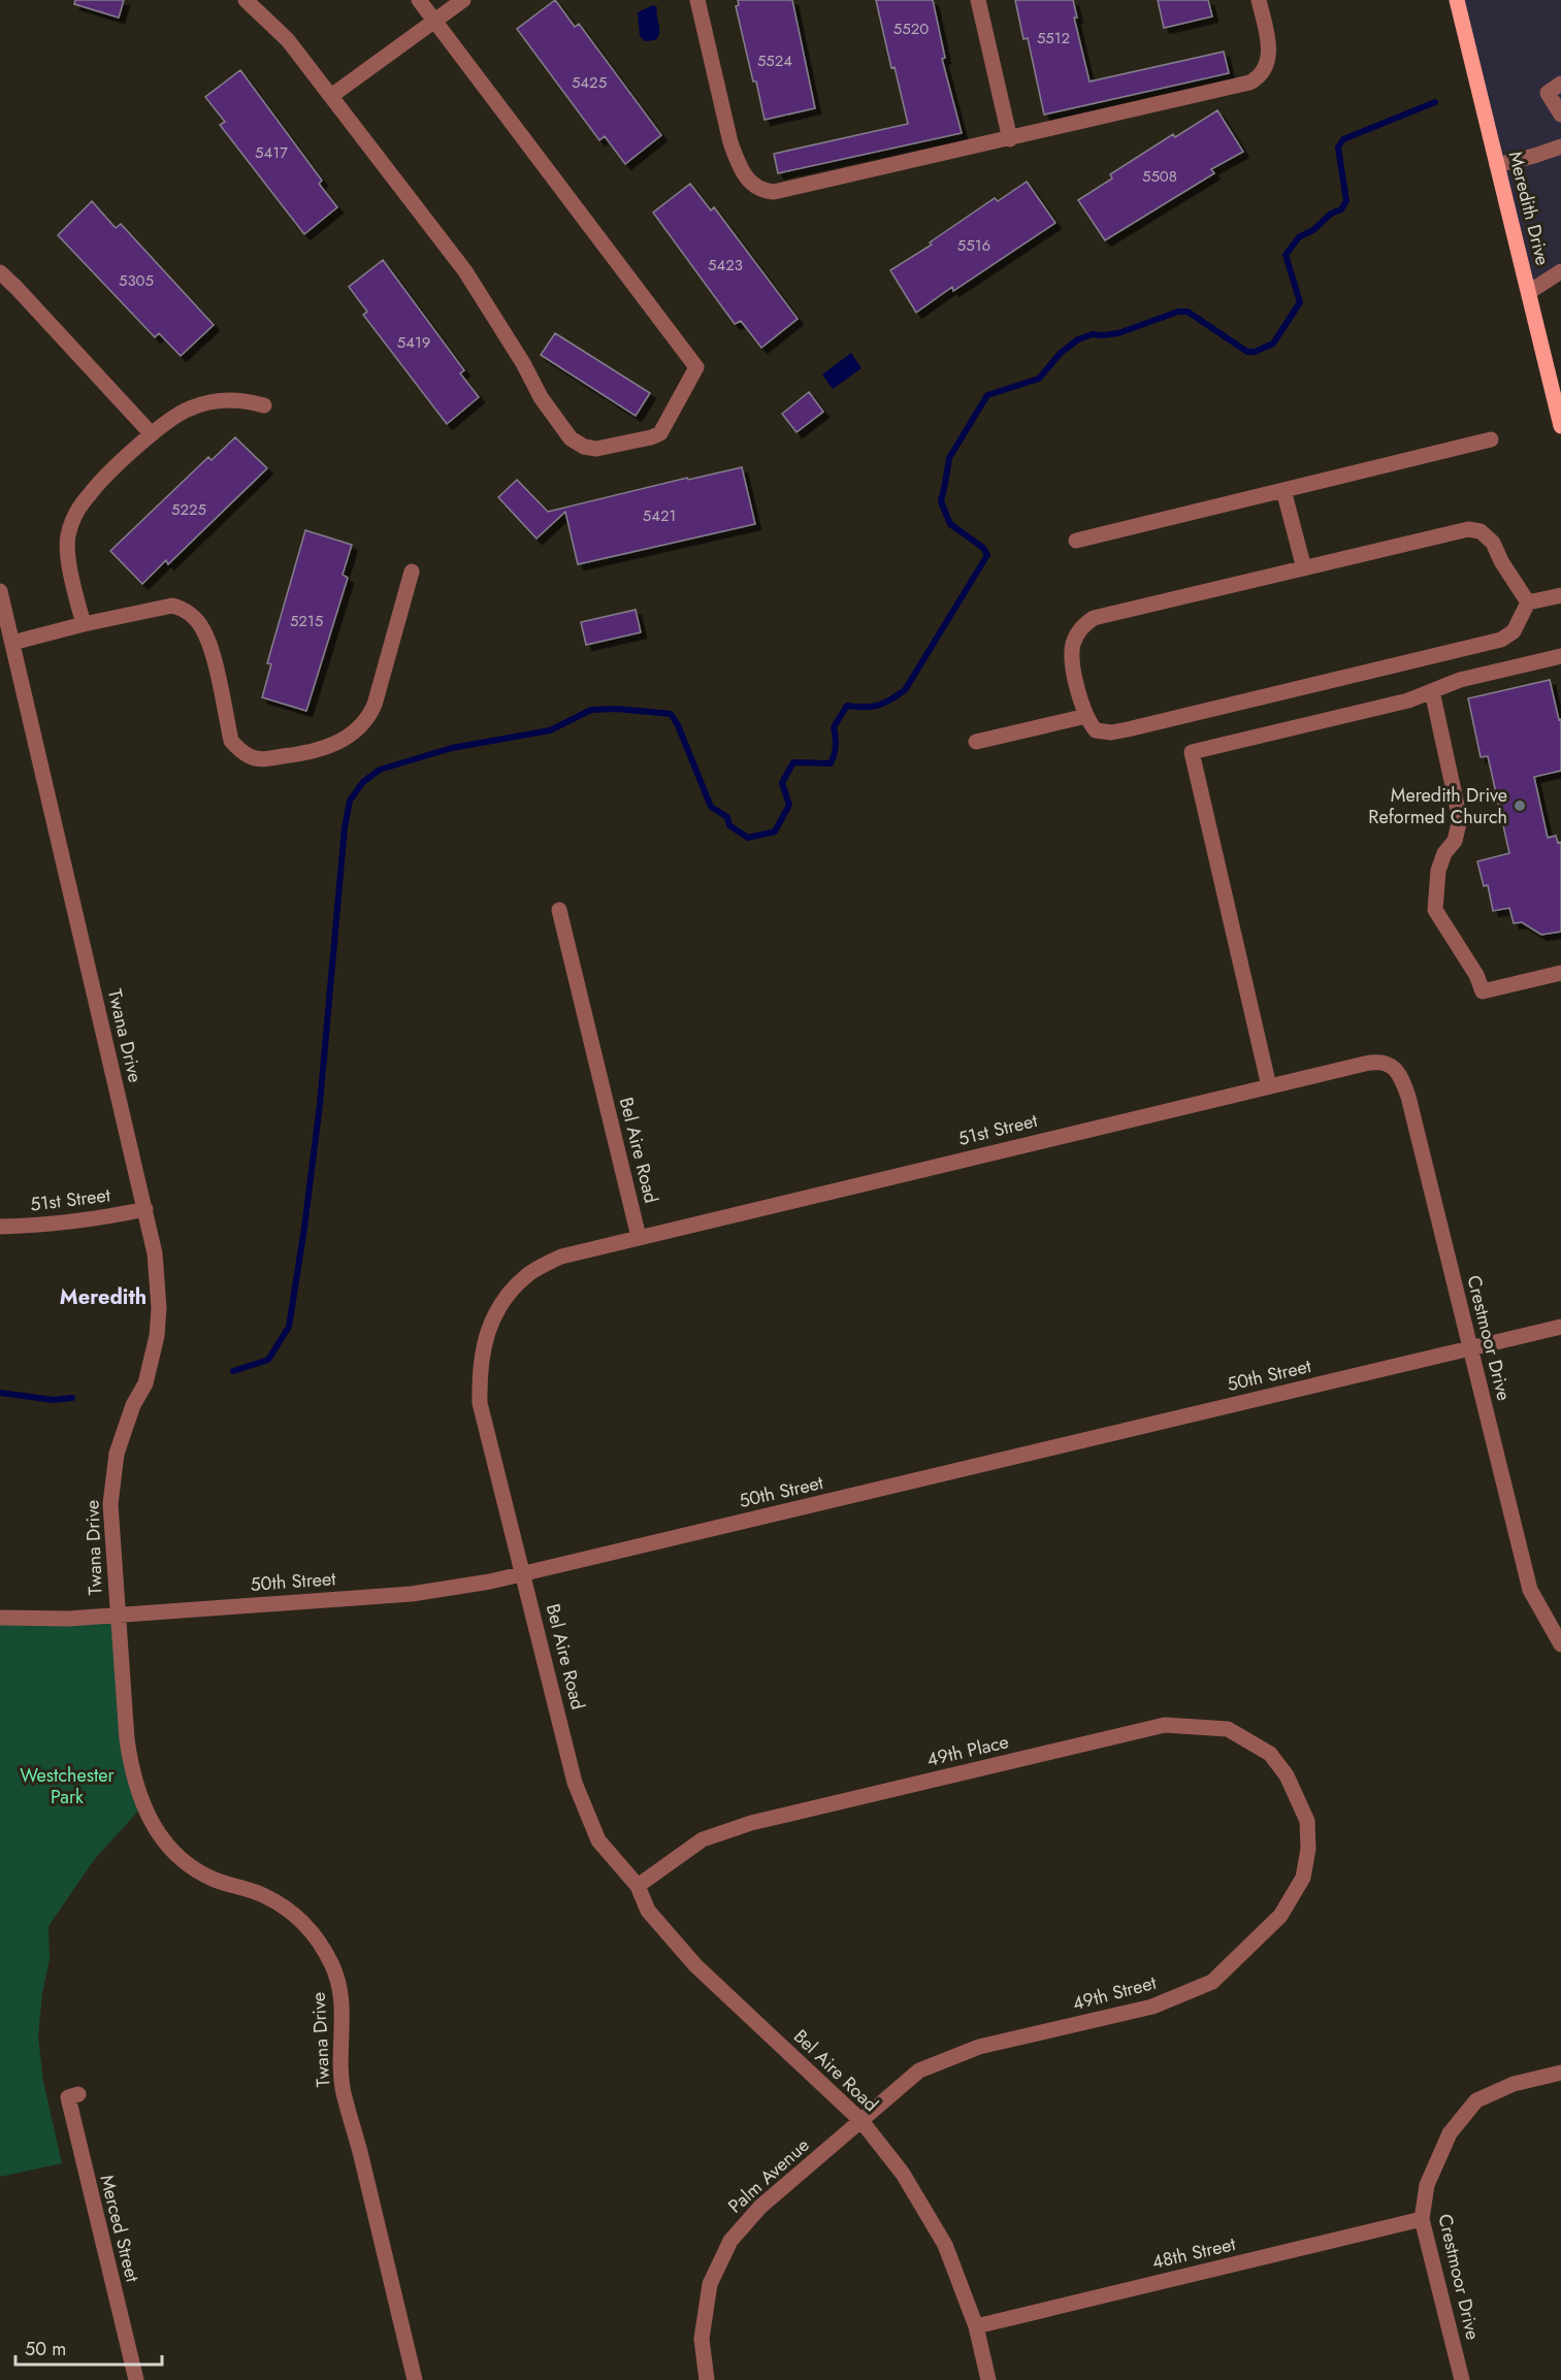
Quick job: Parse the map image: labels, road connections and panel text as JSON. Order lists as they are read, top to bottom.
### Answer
{
  "streets": {
    "main road": ["Meredith Drive"],
    "street": [
      "Twana Drive",
      "51st Street",
      "Bel Aire Road",
      "Crestmoor Drive",
      "50th Street",
      "49th Place",
      "49th Street",
      "Palm Avenue",
      "Merced Street",
      "48th Street"
    ]
  },
  "crossings": [
    ["Twana Drive", "51st Street"],
    ["Twana Drive", "50th Street"],
    ["51st Street", "Bel Aire Road"],
    ["51st Street", "Crestmoor Drive"],
    ["Bel Aire Road", "50th Street"],
    ["Bel Aire Road", "49th Place"],
    ["Bel Aire Road", "49th Street"],
    ["Bel Aire Road", "Palm Avenue"],
    ["Bel Aire Road", "48th Street"],
    ["Crestmoor Drive", "50th Street"],
    ["Crestmoor Drive", "48th Street"],
    ["49th Place", "49th Street"],
    ["49th Street", "Palm Avenue"]
  ],
  "districts": ["Meredith"],
  "parks": ["Westchester Park"],
  "places": ["Meredith Drive Reformed Church"],
  "house_numbers": [
    "5520",
    "5512",
    "5524",
    "5425",
    "5417",
    "5508",
    "5516",
    "5423",
    "5305",
    "5419",
    "5225",
    "5421",
    "5215"
  ],
  "scale_bar": "50 m"
}
